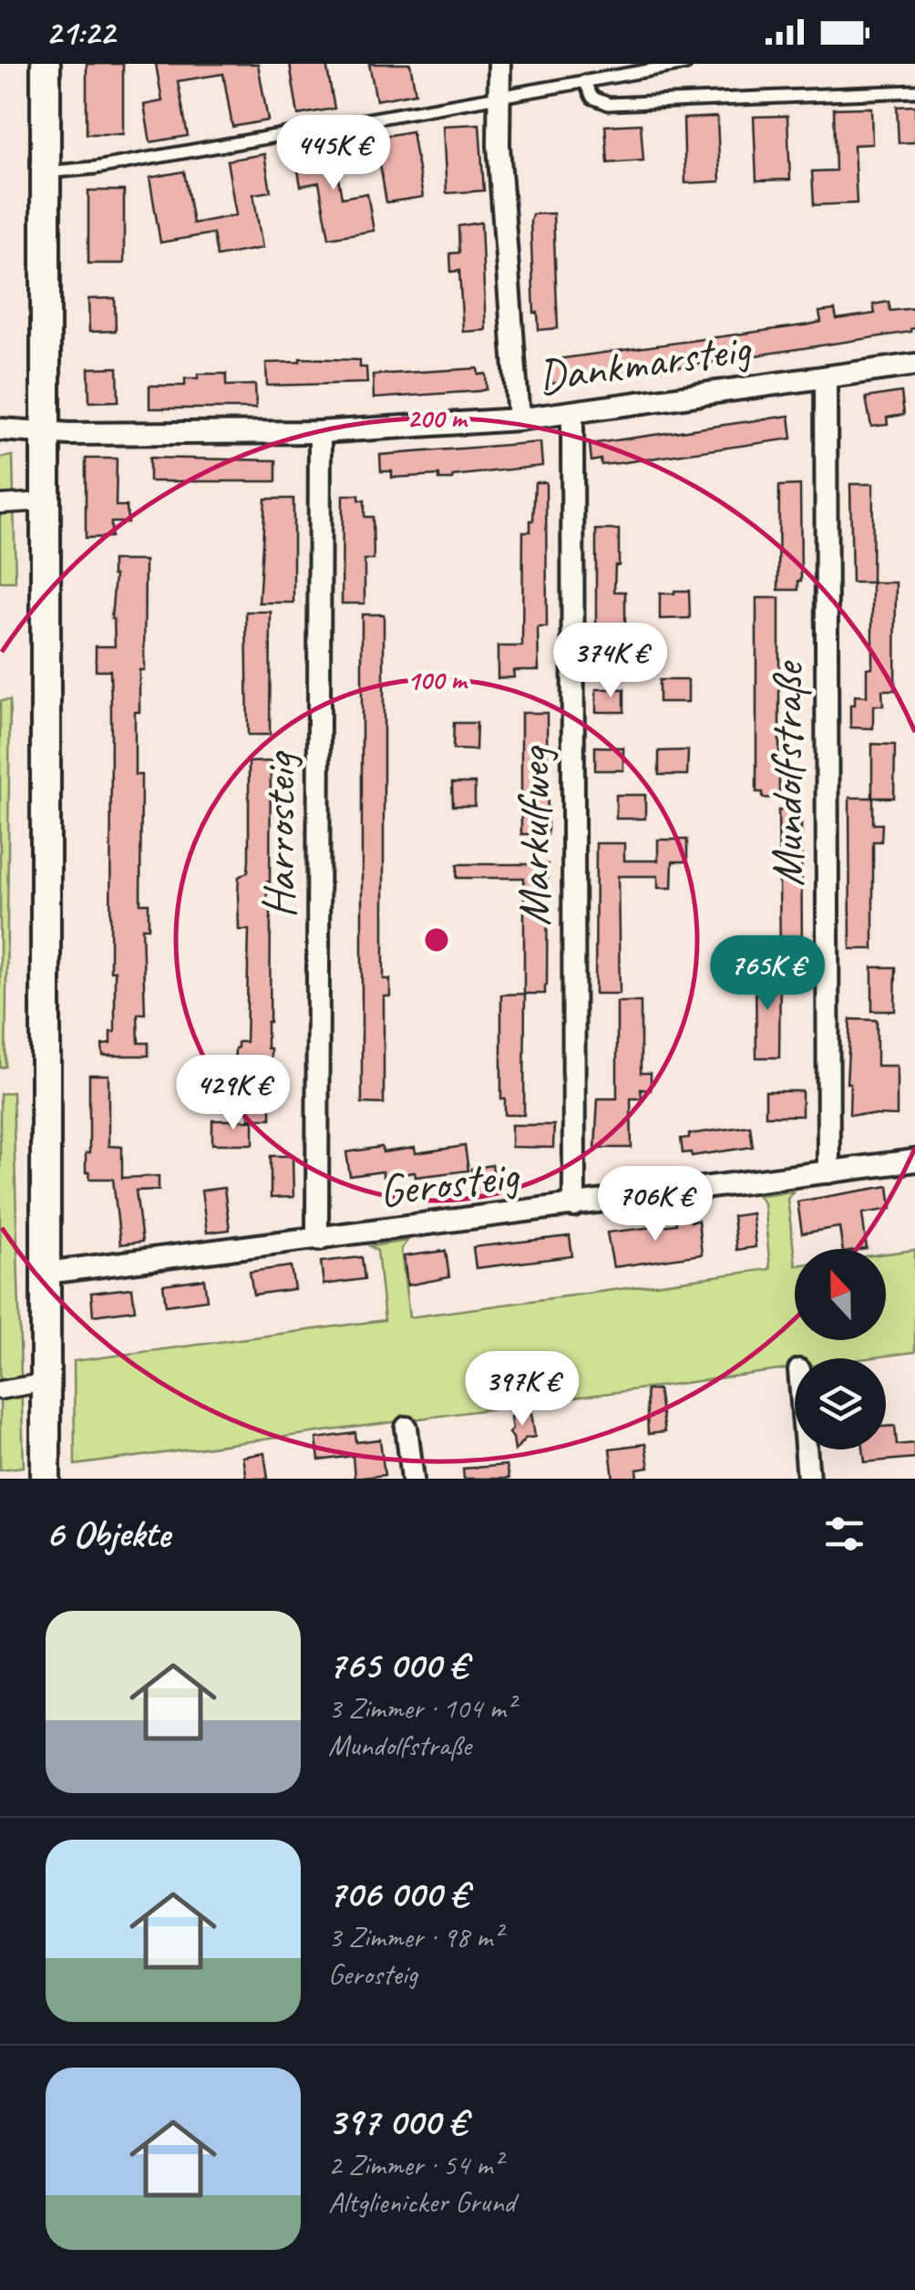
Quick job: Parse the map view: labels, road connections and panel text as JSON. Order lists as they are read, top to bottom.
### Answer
{
  "streets": {
    "street": [
      "Dankmarsteig",
      "Mundolfstraße",
      "Harrosteig",
      "Markulfweg",
      "Gerosteig"
    ]
  },
  "crossings": [
    ["Dankmarsteig", "Mundolfstraße"],
    ["Dankmarsteig", "Harrosteig"],
    ["Dankmarsteig", "Markulfweg"],
    ["Mundolfstraße", "Gerosteig"],
    ["Harrosteig", "Gerosteig"],
    ["Markulfweg", "Gerosteig"]
  ],
  "north": "top",
  "page": {
    "status": "21:22",
    "price": [
      "445K €",
      "374K €",
      "765K €",
      "429K €",
      "706K €",
      "397K €"
    ],
    "heading": "6 Objekte",
    "list": [
      {
        "name": "765 000 €",
        "note": "3 Zimmer · 104 m² · Mundolfstraße"
      },
      {
        "name": "706 000 €",
        "note": "3 Zimmer · 98 m² · Gerosteig"
      },
      {
        "name": "397 000 €",
        "note": "2 Zimmer · 54 m² · Altglienicker Grund"
      }
    ]
  },
  "rings": ["200 m", "100 m"]
}
